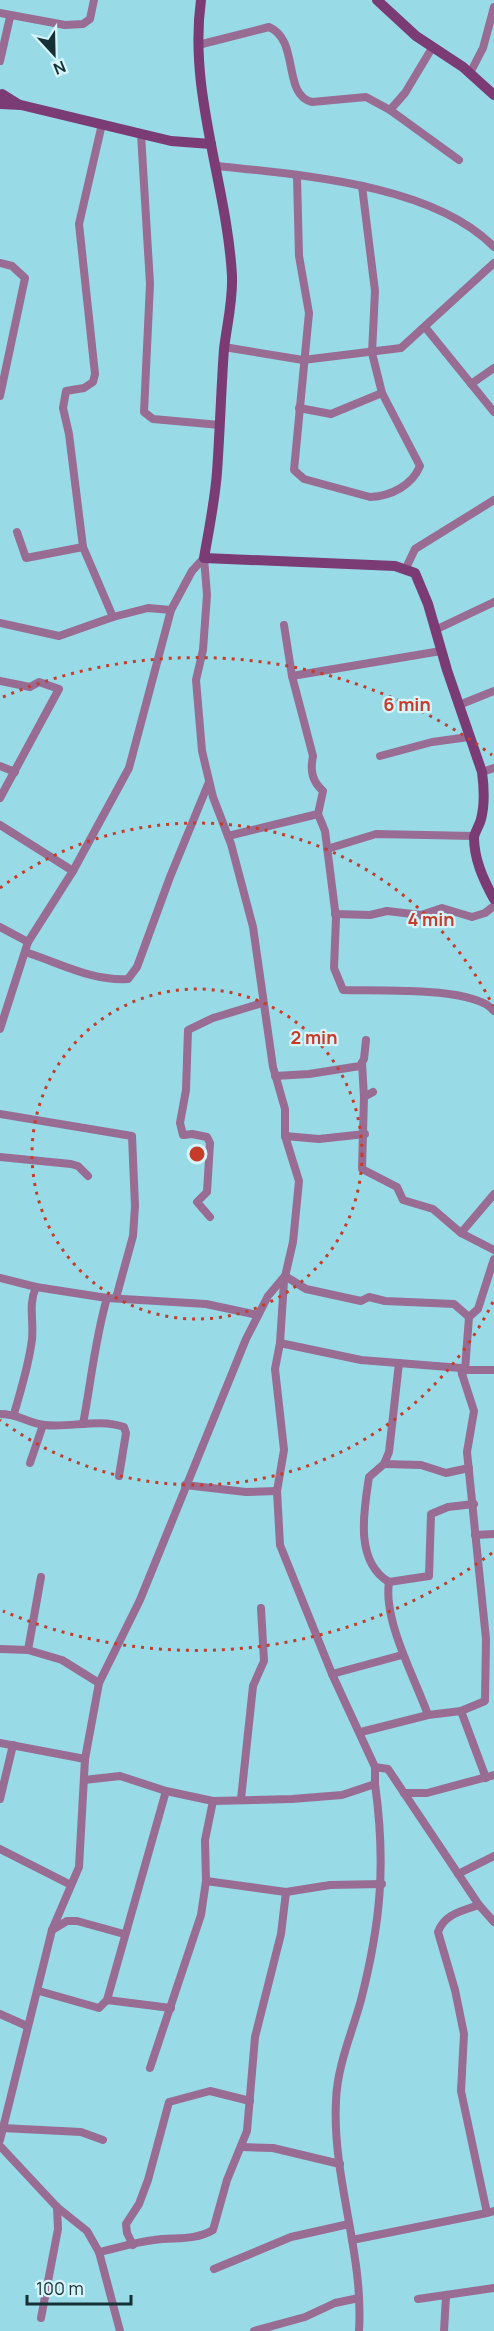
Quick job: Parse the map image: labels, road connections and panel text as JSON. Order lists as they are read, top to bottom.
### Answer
{
  "scale_bar": "100 m",
  "north": "bottom",
  "rings": ["6 min", "4 min", "2 min"]
}
